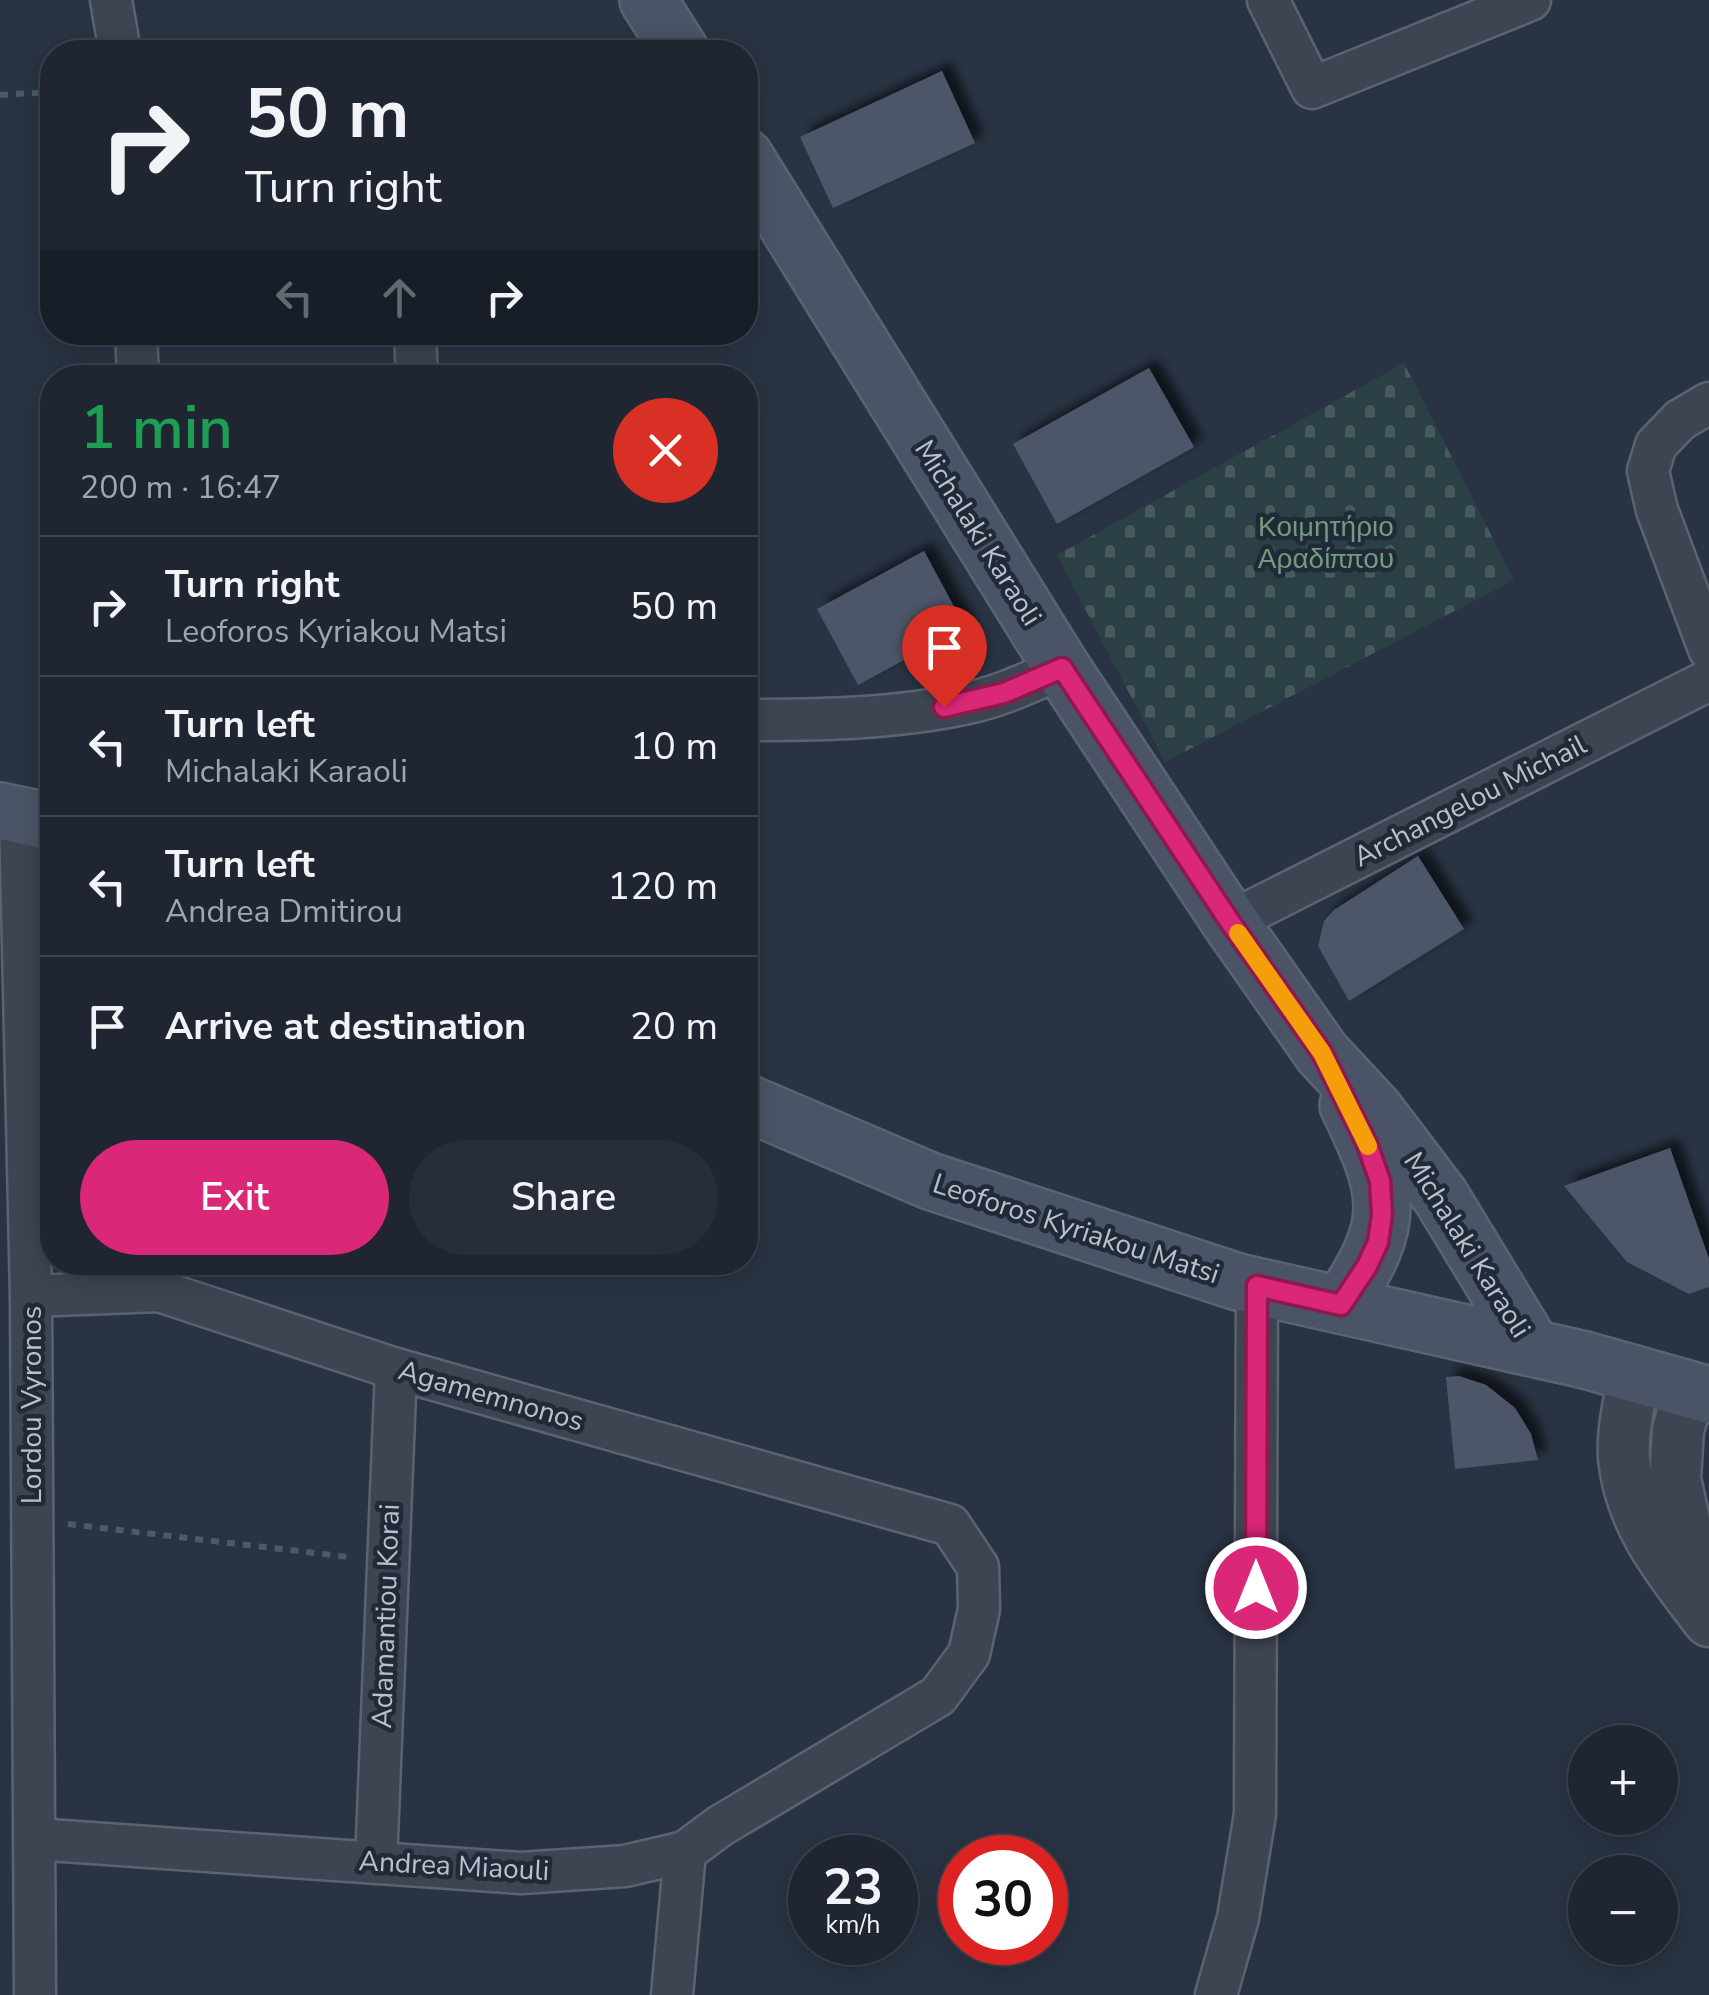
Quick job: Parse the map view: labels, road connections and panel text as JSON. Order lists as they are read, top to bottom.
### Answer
{
  "streets": {
    "main road": ["Michalaki Karaoli", "Leoforos Kyriakou Matsi"],
    "street": [
      "Archangelou Michail",
      "Agamemnonos",
      "Lordou Vyronos",
      "Adamantiou Korai",
      "Andrea Miaouli"
    ]
  },
  "crossings": [
    ["Michalaki Karaoli", "Archangelou Michail"],
    ["Michalaki Karaoli", "Leoforos Kyriakou Matsi"],
    ["Agamemnonos", "Lordou Vyronos"],
    ["Agamemnonos", "Adamantiou Korai"],
    ["Agamemnonos", "Andrea Miaouli"],
    ["Lordou Vyronos", "Andrea Miaouli"],
    ["Adamantiou Korai", "Andrea Miaouli"]
  ],
  "parks": ["Κοιμητήριο Αραδίππου"],
  "page": {
    "turn": ["50 m", "Turn right"],
    "heading": ["1 min", "200 m · 16:47"],
    "list": [
      {
        "name": "Turn right",
        "note": "Leoforos Kyriakou Matsi",
        "value": "50 m"
      },
      {
        "name": "Turn left",
        "note": "Michalaki Karaoli",
        "value": "10 m"
      },
      {
        "name": "Turn left",
        "note": "Andrea Dmitirou",
        "value": "120 m"
      },
      {
        "name": "Arrive at destination",
        "value": "20 m"
      }
    ],
    "buttons": ["Exit", "Share"],
    "map_buttons": ["+", "−"],
    "speed": "23 km/h",
    "limit": "30"
  }
}
